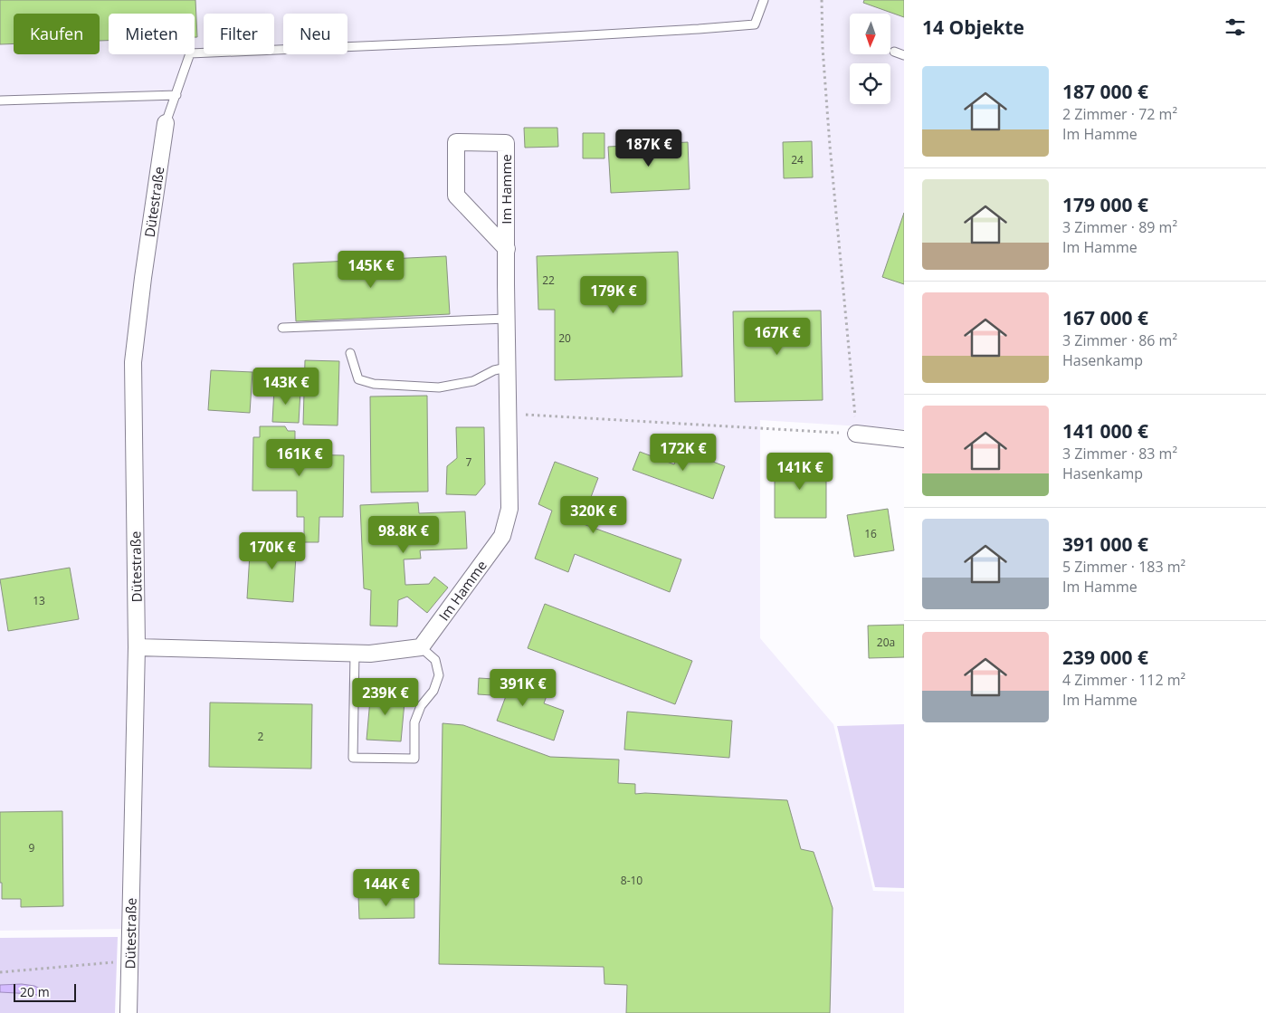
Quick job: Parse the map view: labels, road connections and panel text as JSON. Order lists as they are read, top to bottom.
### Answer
{
  "streets": {
    "street": ["Im Hamme", "Dütestraße"]
  },
  "house_numbers": [
    "24",
    "22",
    "20",
    "7",
    "16",
    "13",
    "20a",
    "2",
    "9",
    "8-10"
  ],
  "scale_bar": "20 m",
  "north": "bottom",
  "page": {
    "heading": "14 Objekte",
    "chip": [
      "Kaufen",
      "Mieten",
      "Filter",
      "Neu"
    ],
    "list": [
      {
        "name": "187 000 €",
        "note": "2 Zimmer · 72 m² · Im Hamme"
      },
      {
        "name": "179 000 €",
        "note": "3 Zimmer · 89 m² · Im Hamme"
      },
      {
        "name": "167 000 €",
        "note": "3 Zimmer · 86 m² · Hasenkamp"
      },
      {
        "name": "141 000 €",
        "note": "3 Zimmer · 83 m² · Hasenkamp"
      },
      {
        "name": "391 000 €",
        "note": "5 Zimmer · 183 m² · Im Hamme"
      },
      {
        "name": "239 000 €",
        "note": "4 Zimmer · 112 m² · Im Hamme"
      }
    ],
    "price": [
      "187K €",
      "145K €",
      "179K €",
      "167K €",
      "143K €",
      "172K €",
      "161K €",
      "141K €",
      "320K €",
      "98.8K €",
      "170K €",
      "391K €",
      "239K €",
      "144K €"
    ],
    "scale": "20 m"
  }
}
